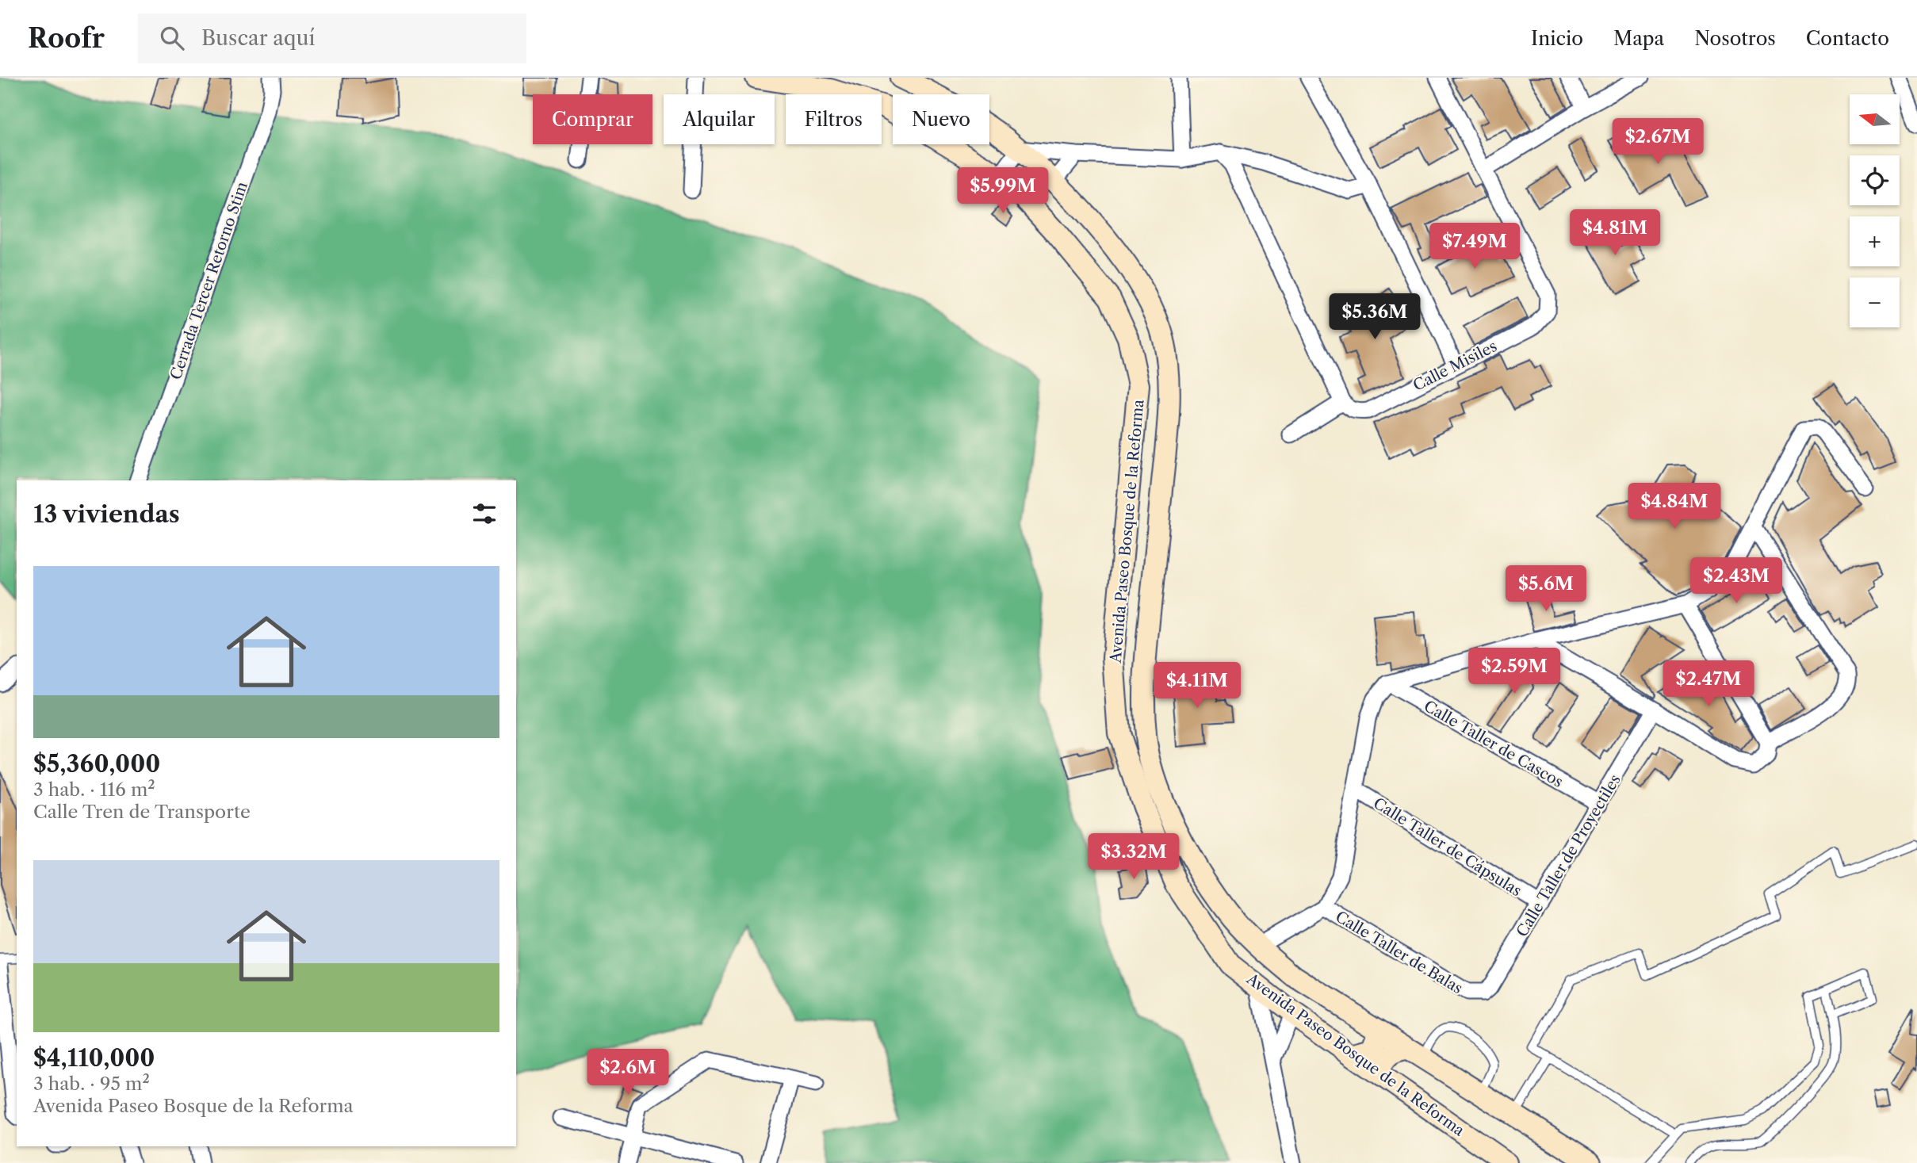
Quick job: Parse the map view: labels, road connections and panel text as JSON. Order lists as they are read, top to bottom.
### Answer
{
  "streets": {
    "main road": ["Avenida Paseo Bosque de la Reforma"],
    "street": [
      "Cerrada Tercer Retorno Stim",
      "Calle Misiles",
      "Calle Taller de Cascos",
      "Calle Taller de Cápsulas",
      "Calle Taller de Proyectiles",
      "Calle Taller de Balas"
    ]
  },
  "crossings": [
    ["Calle Taller de Cascos", "Calle Taller de Proyectiles"],
    ["Calle Taller de Cápsulas", "Calle Taller de Proyectiles"],
    ["Calle Taller de Proyectiles", "Calle Taller de Balas"]
  ],
  "north": "left",
  "page": {
    "header": "Roofr",
    "search": "Buscar aquí",
    "nav": [
      "Inicio",
      "Mapa",
      "Nosotros",
      "Contacto"
    ],
    "map_buttons": ["+", "−"],
    "chip": [
      "Comprar",
      "Alquilar",
      "Filtros",
      "Nuevo"
    ],
    "price": [
      "$2.67M",
      "$5.99M",
      "$4.81M",
      "$7.49M",
      "$5.36M",
      "$4.84M",
      "$2.43M",
      "$5.6M",
      "$2.59M",
      "$2.47M",
      "$4.11M",
      "$3.32M",
      "$2.6M"
    ],
    "heading": "13 viviendas",
    "list": [
      {
        "name": "$5,360,000",
        "note": "3 hab. · 116 m² · Calle Tren de Transporte"
      },
      {
        "name": "$4,110,000",
        "note": "3 hab. · 95 m² · Avenida Paseo Bosque de la Reforma"
      }
    ]
  }
}
